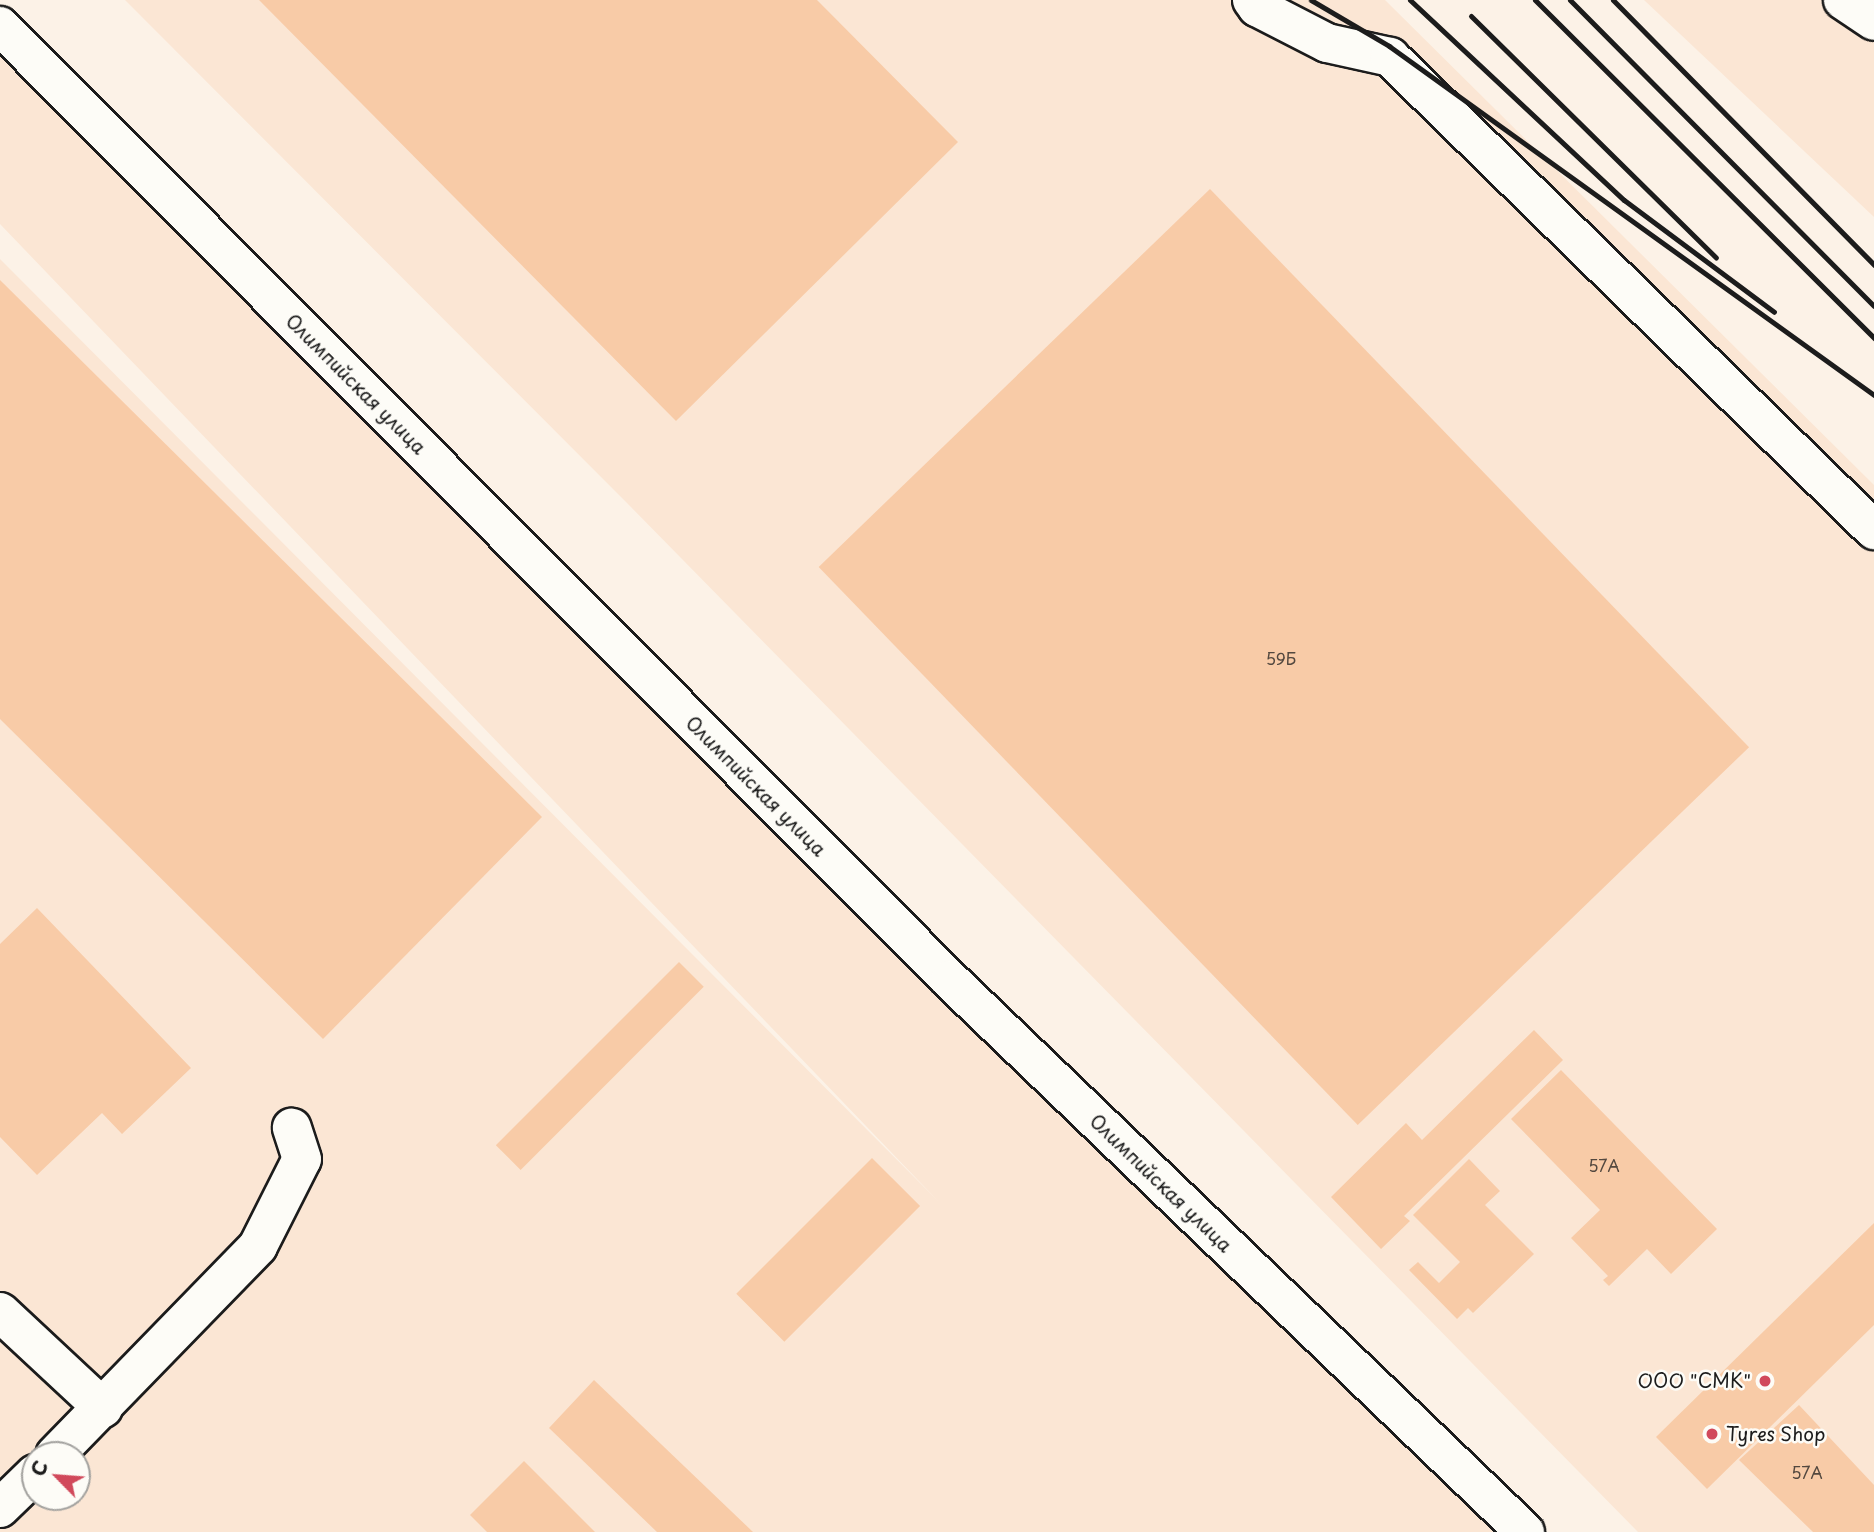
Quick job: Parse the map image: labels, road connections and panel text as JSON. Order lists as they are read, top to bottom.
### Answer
{
  "streets": {
    "street": ["Олимпийская улица"]
  },
  "places": ["ООО \"СМК\"", "Tyres Shop"],
  "house_numbers": ["59Б", "57А", "57А"],
  "north": "top left"
}
